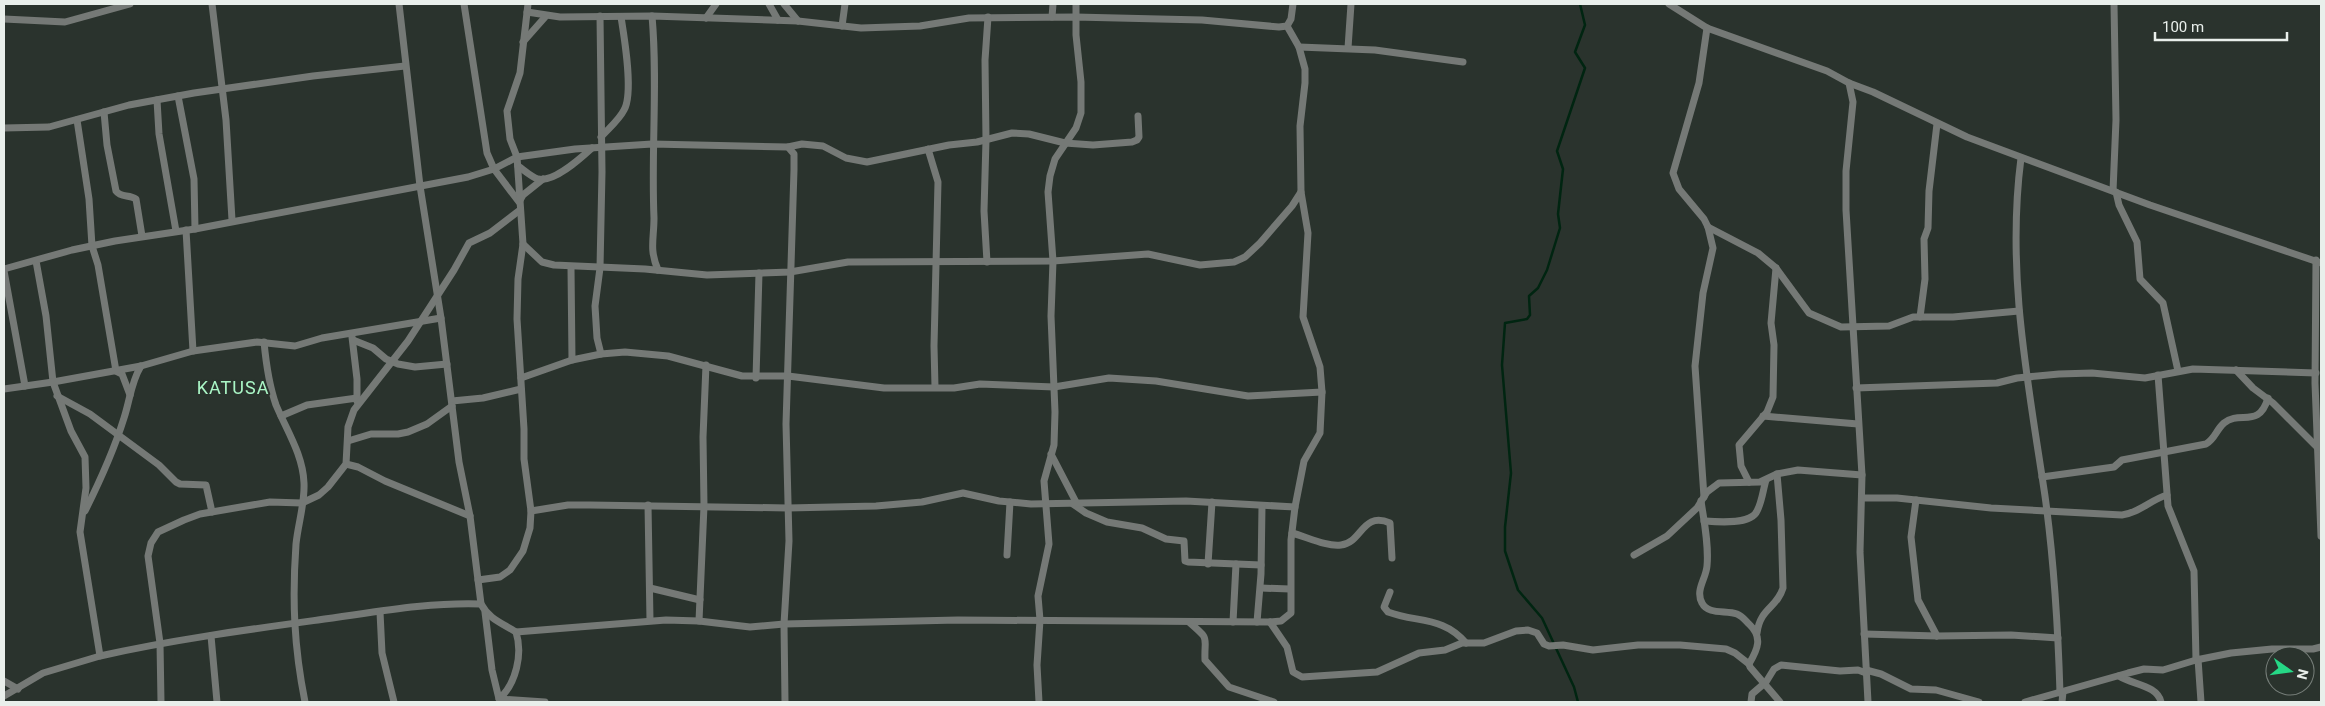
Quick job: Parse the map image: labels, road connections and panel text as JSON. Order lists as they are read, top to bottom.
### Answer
{
  "districts": ["KATUSA"],
  "scale_bar": "100 m",
  "north": "right"
}
